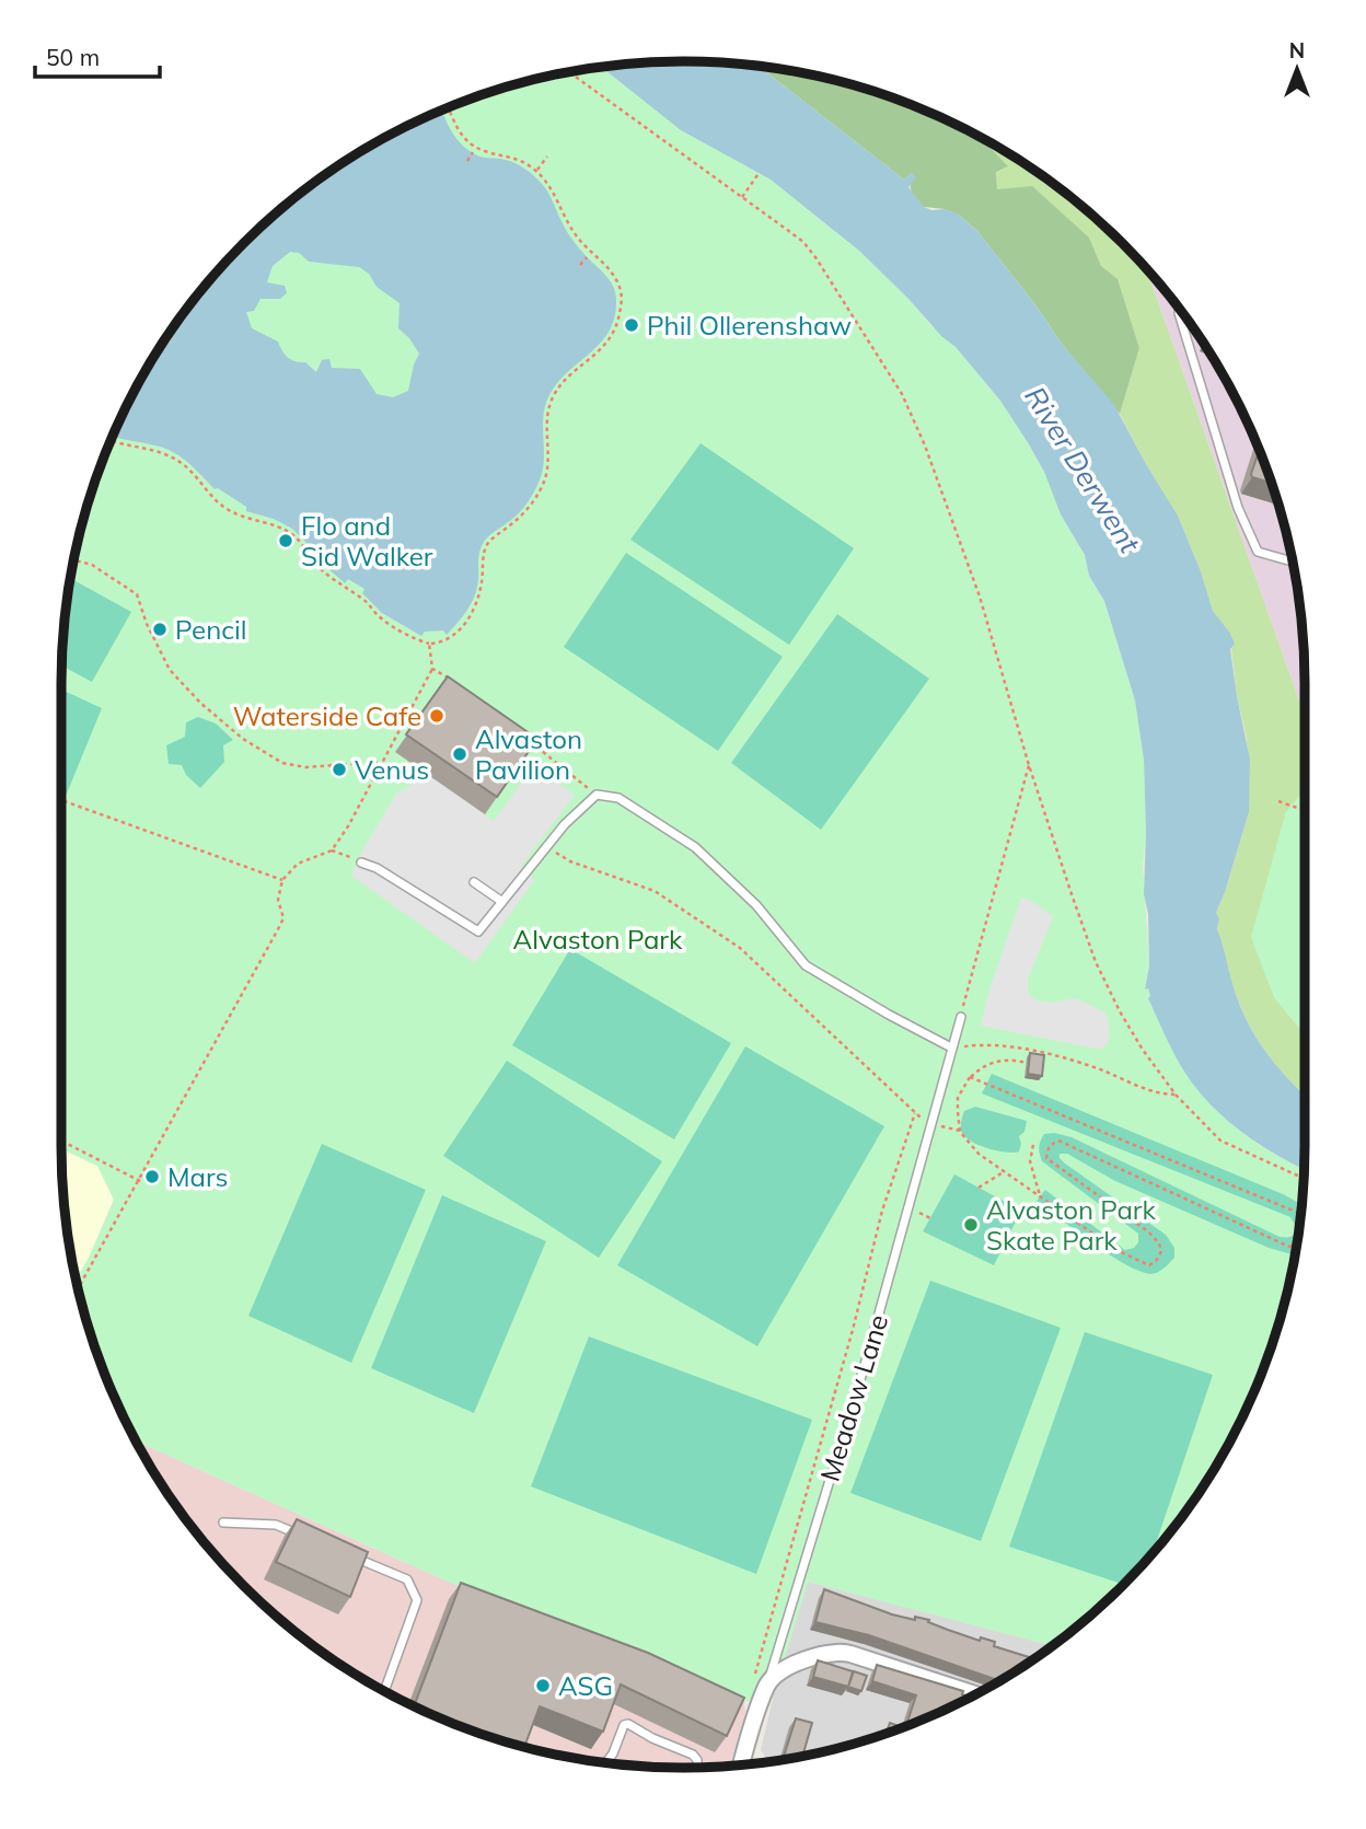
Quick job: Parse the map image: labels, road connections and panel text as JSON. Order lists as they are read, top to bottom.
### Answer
{
  "streets": {
    "street": ["Meadow Lane"]
  },
  "water": ["River Derwent"],
  "parks": ["Alvaston Park"],
  "places": [
    "Phil Ollerenshaw",
    "Flo and Sid Walker",
    "Pencil",
    "Waterside Cafe",
    "Alvaston Pavilion",
    "Venus",
    "Mars",
    "Alvaston Park Skate Park",
    "ASG"
  ],
  "scale_bar": "50 m",
  "north": "top"
}
